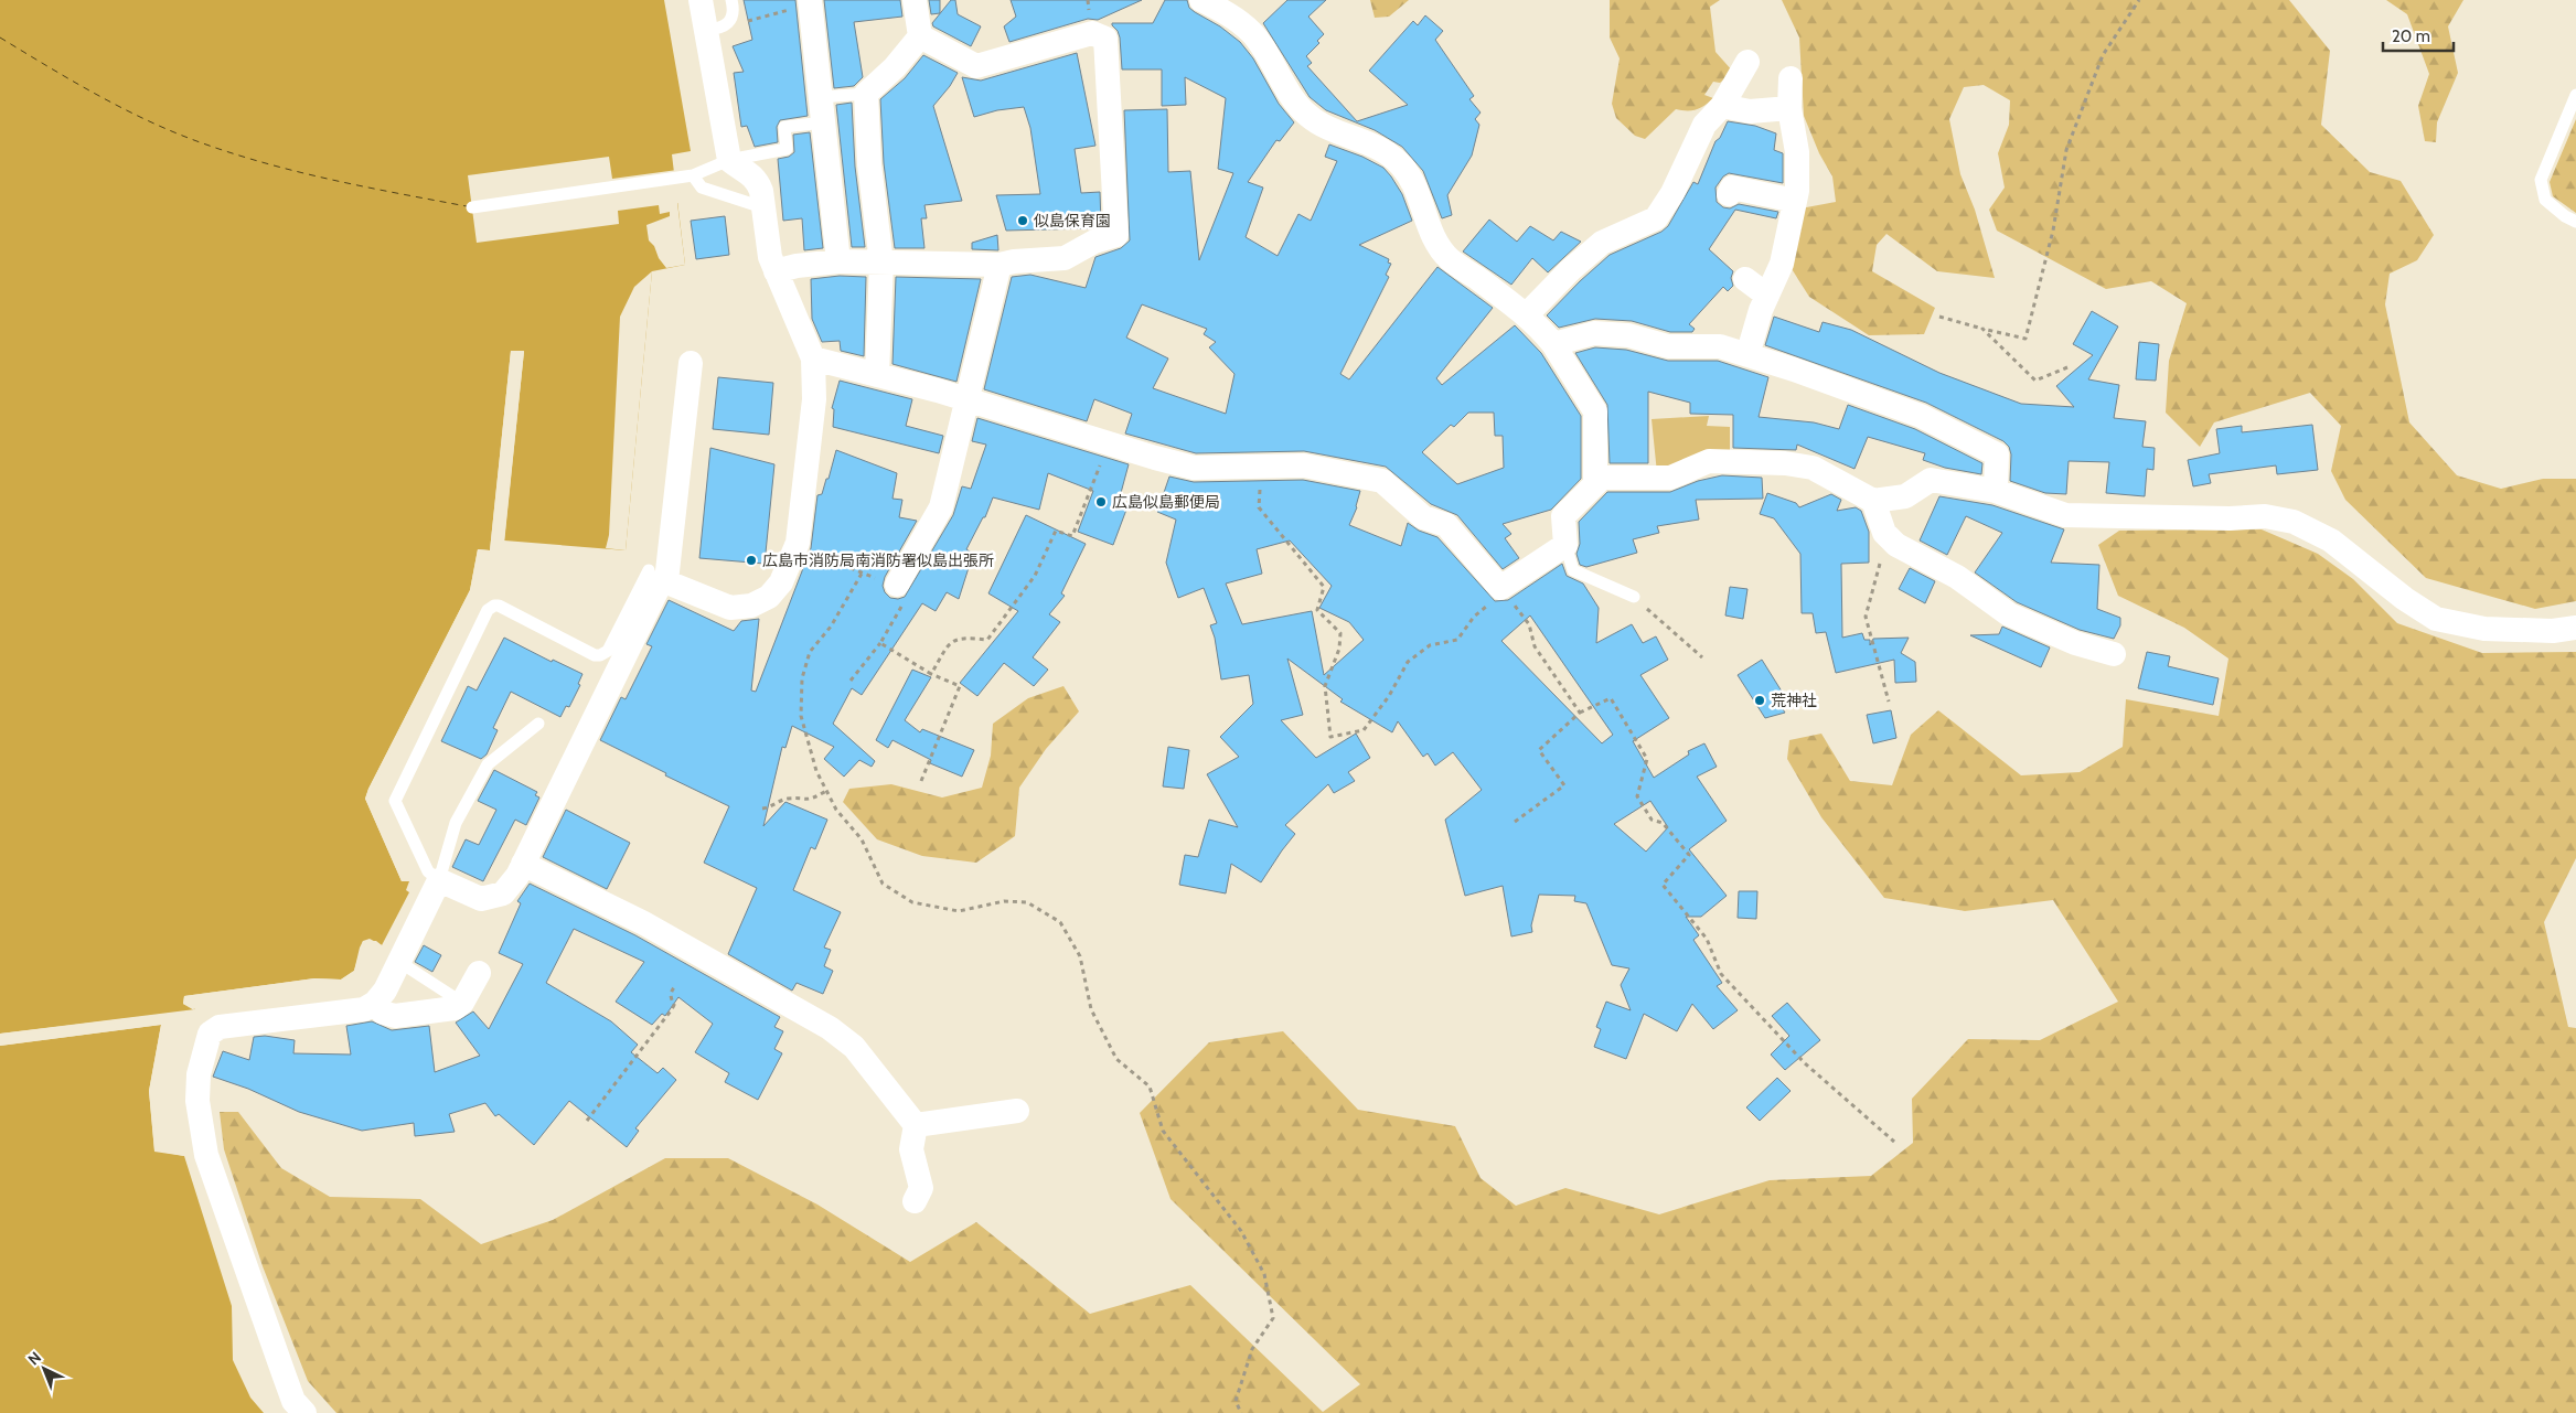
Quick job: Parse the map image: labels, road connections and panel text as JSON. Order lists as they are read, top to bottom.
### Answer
{
  "places": [
    "似島保育園",
    "広島似島郵便局",
    "広島市消防局南消防署似島出張所",
    "荒神社"
  ],
  "scale_bar": "20 m",
  "north": "top left"
}
